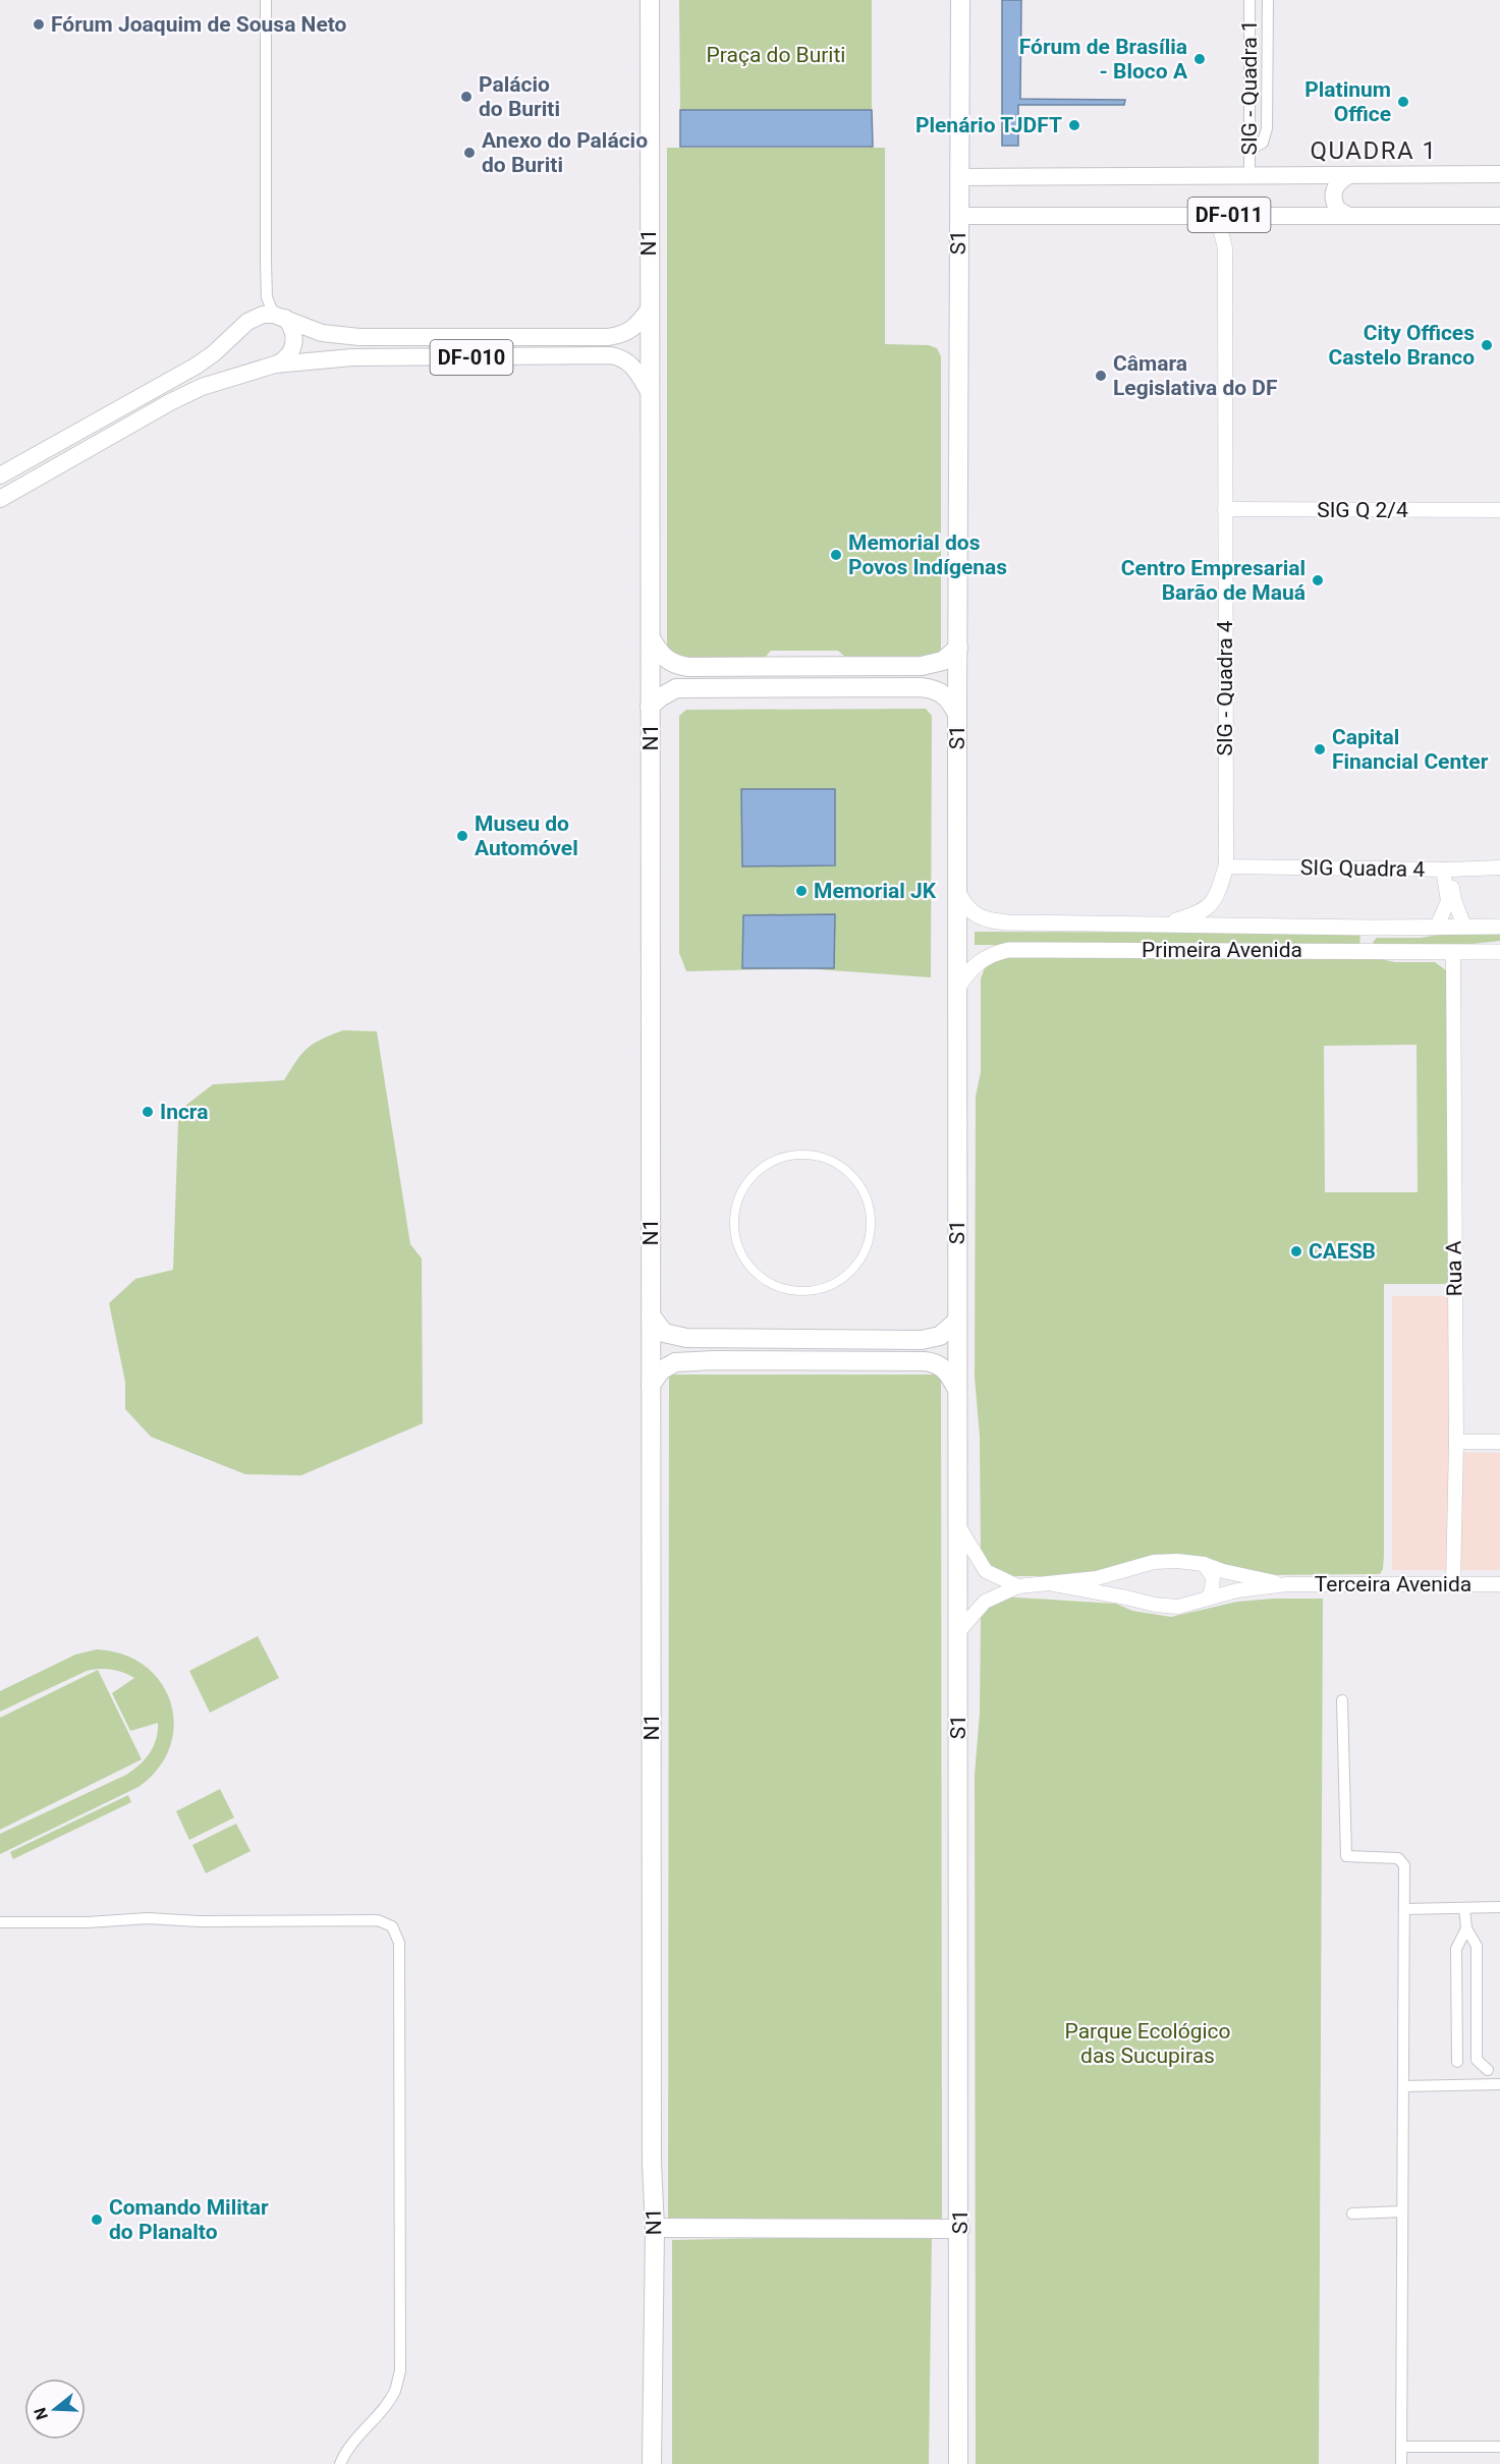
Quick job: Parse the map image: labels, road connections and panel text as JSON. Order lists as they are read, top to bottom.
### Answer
{
  "streets": {
    "highway": ["N1", "S1"],
    "main road": ["DF-011", "DF-010", "Primeira Avenida"],
    "street": [
      "SIG - Quadra 1",
      "SIG Q 2/4",
      "SIG - Quadra 4",
      "SIG Quadra 4",
      "Rua A",
      "Terceira Avenida"
    ]
  },
  "crossings": [
    ["SIG - Quadra 1", "DF-011"],
    ["DF-011", "S1"],
    ["N1", "DF-010"],
    ["S1", "Primeira Avenida"],
    ["SIG Q 2/4", "SIG - Quadra 4"],
    ["SIG - Quadra 4", "SIG Quadra 4"],
    ["Primeira Avenida", "Rua A"],
    ["Rua A", "Terceira Avenida"]
  ],
  "districts": ["QUADRA 1"],
  "parks": ["Praça do Buriti", "Parque Ecológico das Sucupiras"],
  "places": [
    "Fórum Joaquim de Sousa Neto",
    "Fórum de Brasília - Bloco A",
    "Palácio do Buriti",
    "Platinum Office",
    "Plenário TJDFT",
    "Anexo do Palácio do Buriti",
    "City Offices Castelo Branco",
    "Câmara Legislativa do DF",
    "Memorial dos Povos Indígenas",
    "Centro Empresarial Barão de Mauá",
    "Capital Financial Center",
    "Museu do Automóvel",
    "Memorial JK",
    "Incra",
    "CAESB",
    "Comando Militar do Planalto"
  ],
  "north": "left"
}
